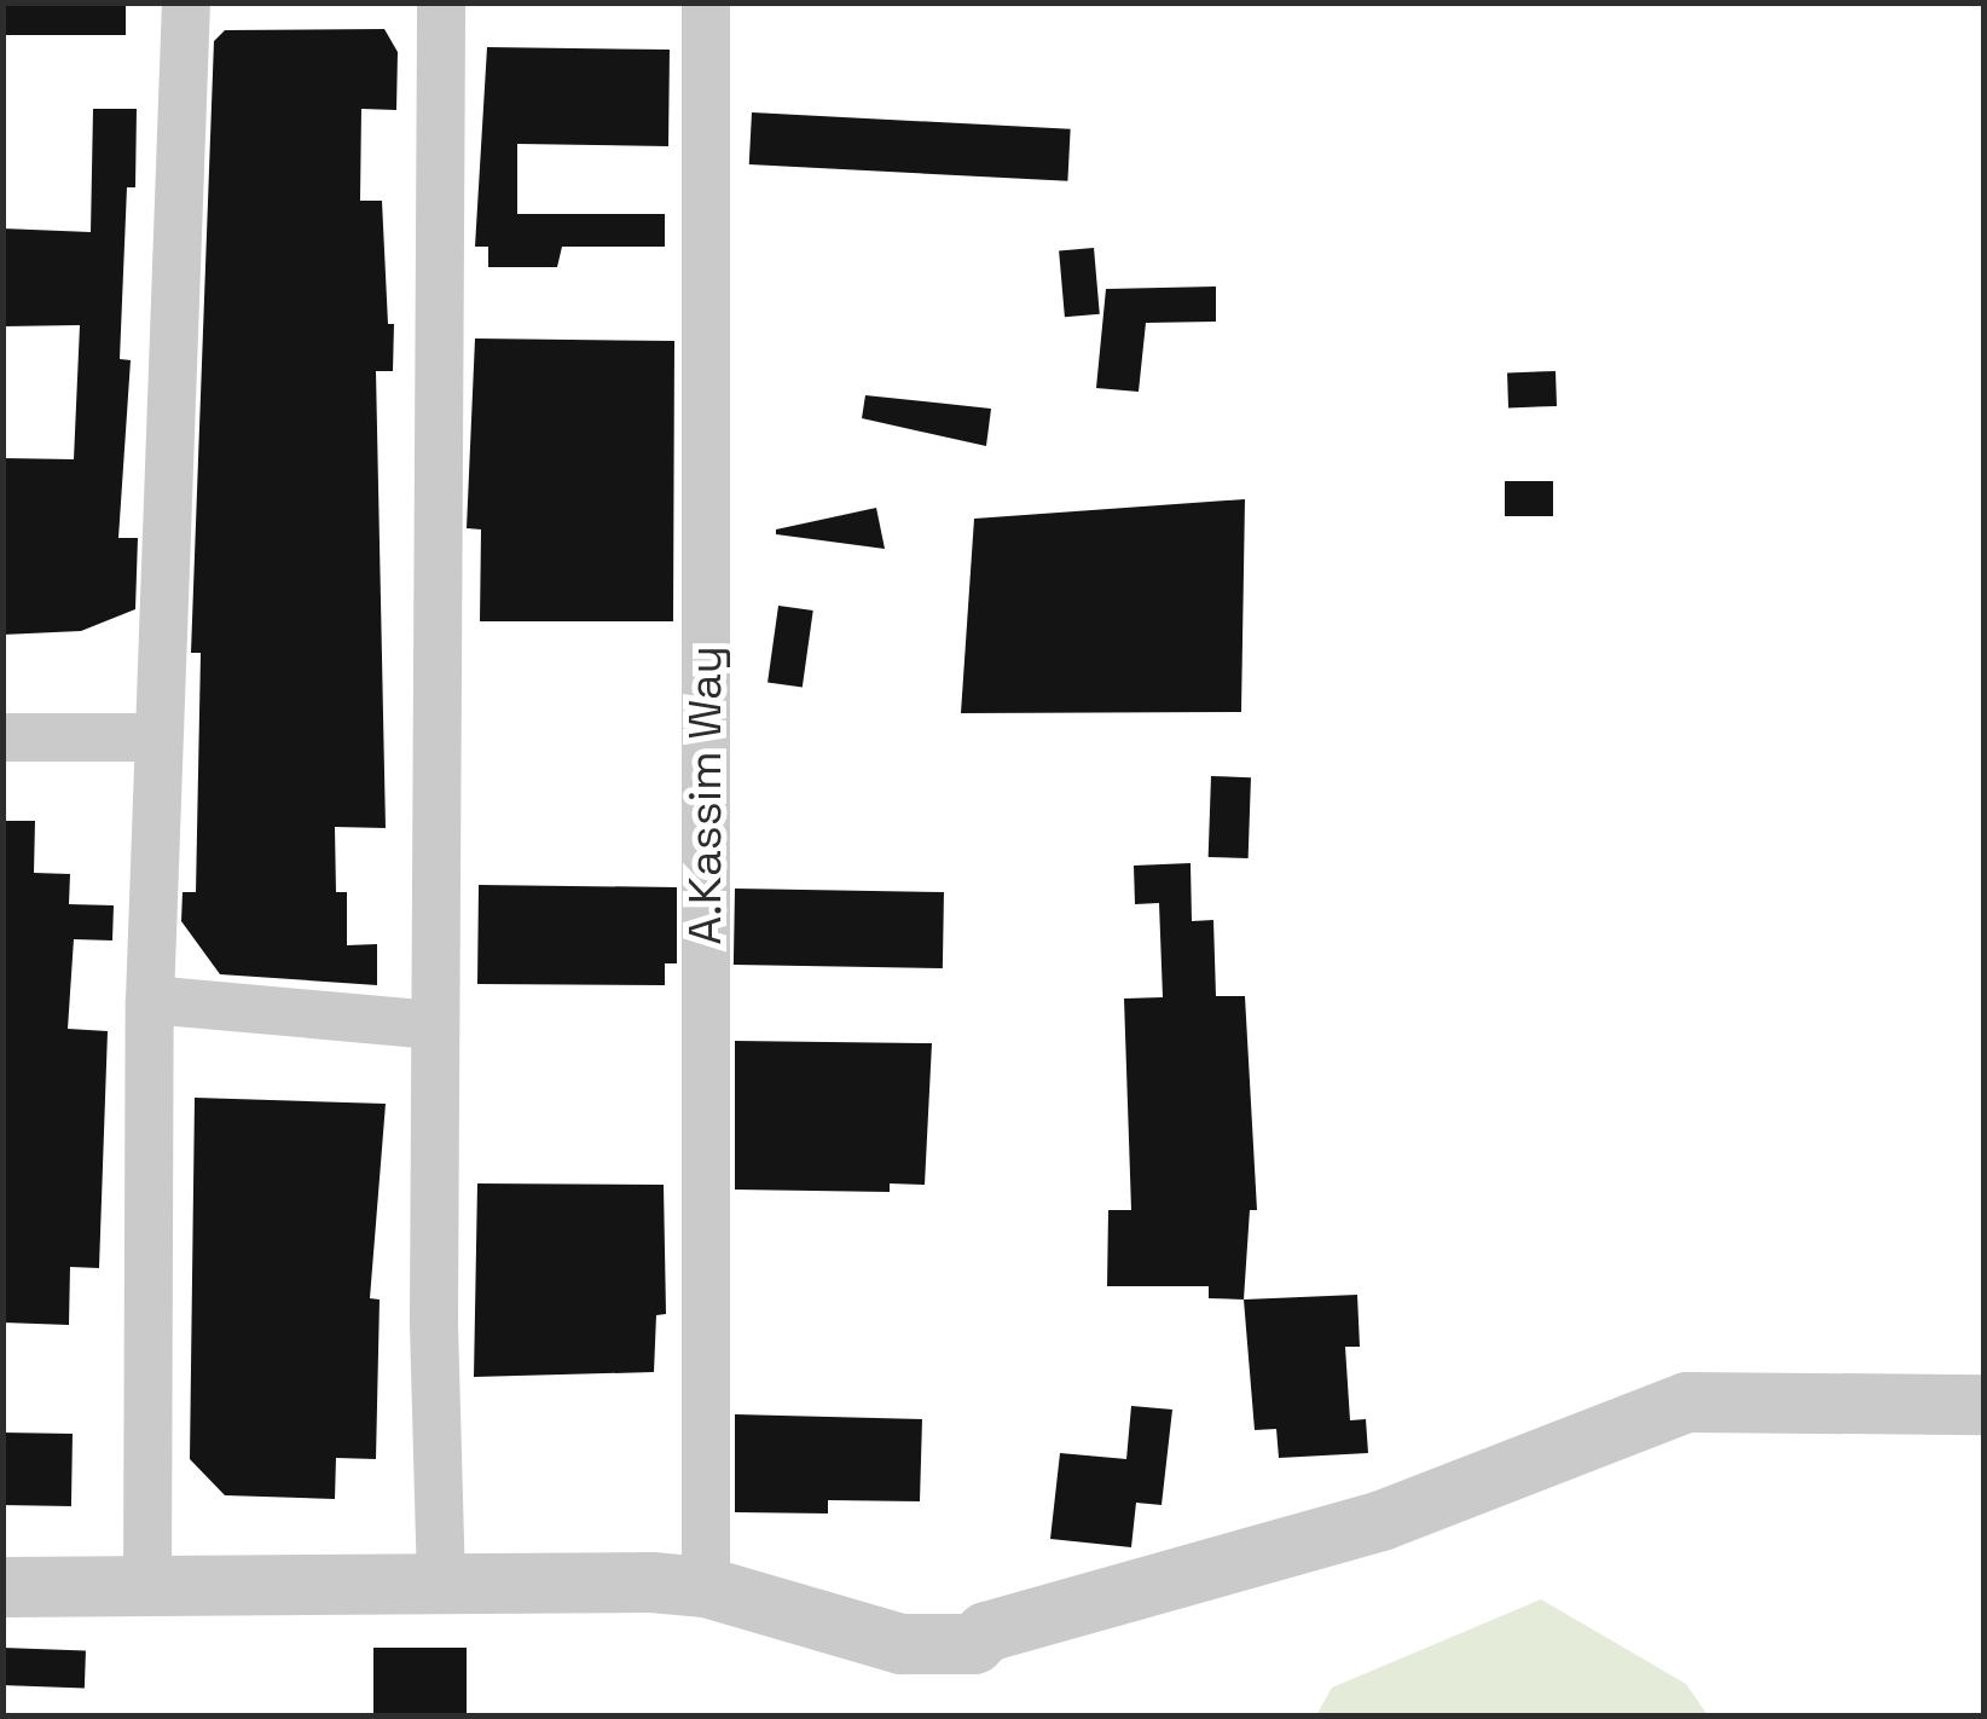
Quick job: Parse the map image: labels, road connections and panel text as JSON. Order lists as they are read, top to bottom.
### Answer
{
  "streets": {
    "street": ["A.Kassim Way"]
  }
}
